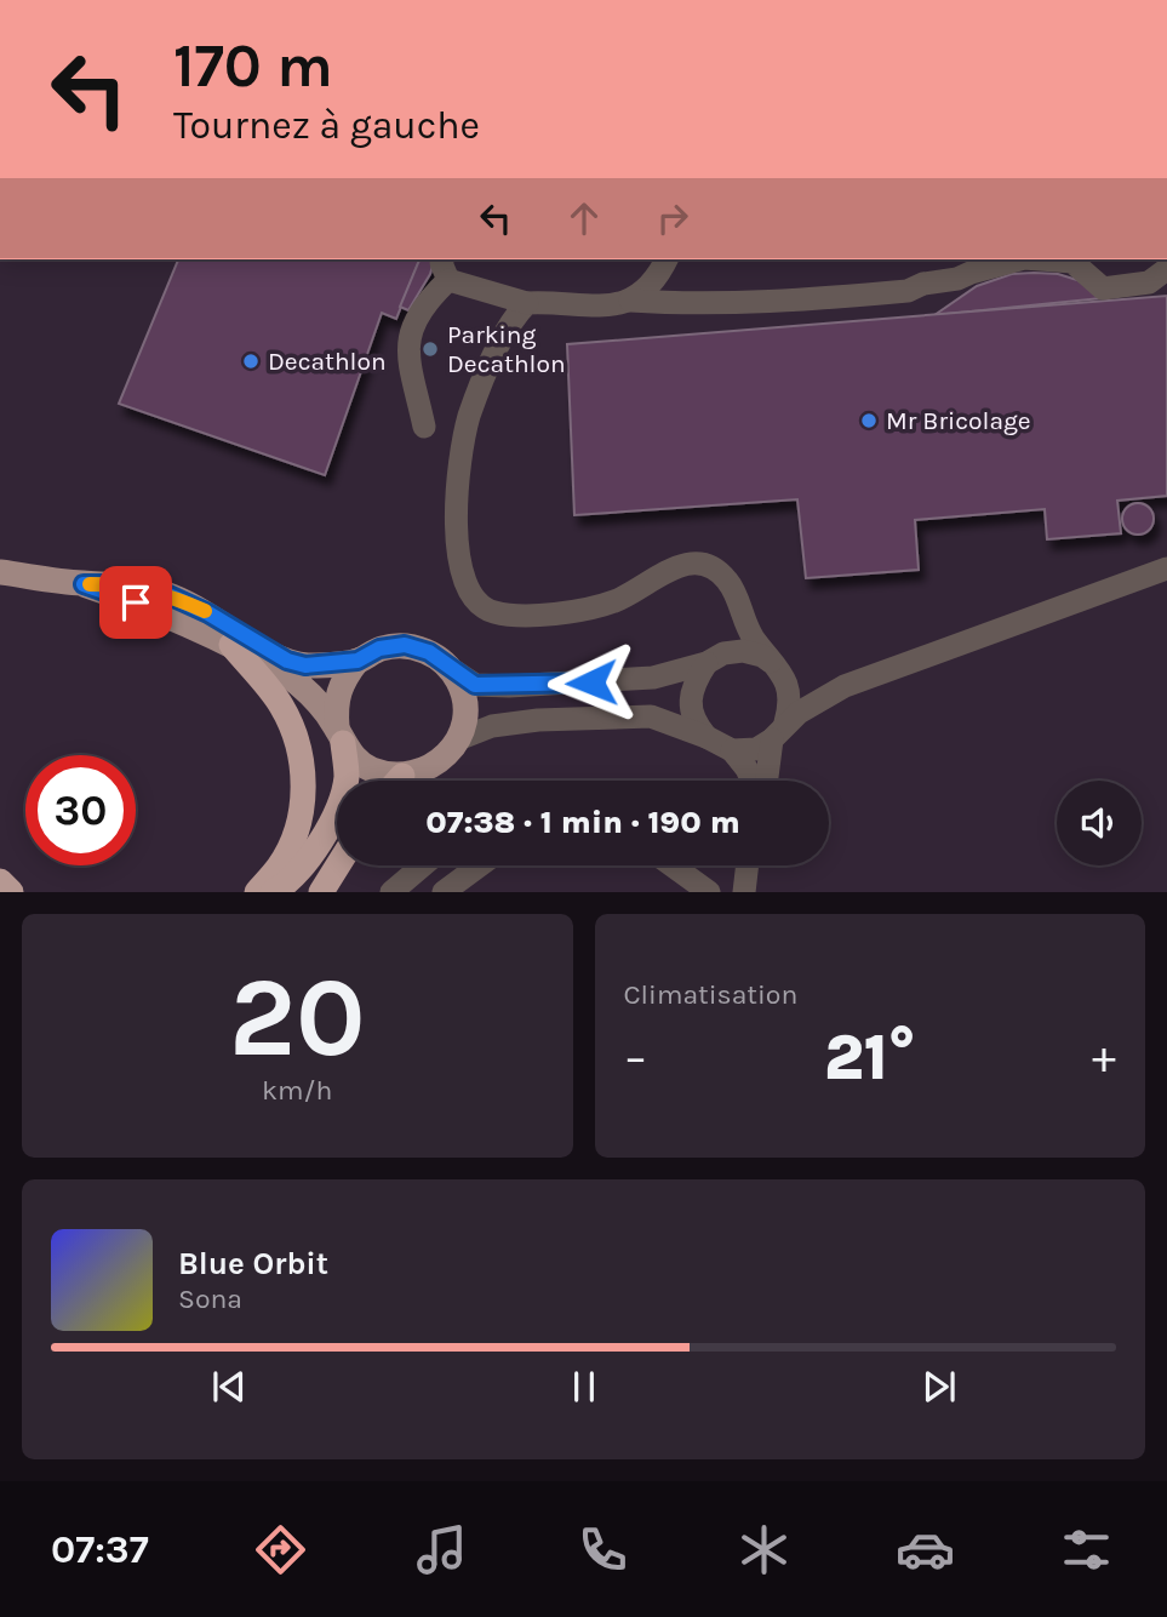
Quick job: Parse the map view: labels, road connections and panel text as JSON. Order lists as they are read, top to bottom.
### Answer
{
  "places": ["Parking Decathlon", "Decathlon", "Mr Bricolage"],
  "page": {
    "turn": ["170 m", "Tournez à gauche"],
    "limit": "30",
    "trip": "07:38 · 1 min · 190 m",
    "tile": [
      ["20", "km/h"],
      "Climatisation"
    ],
    "heat": ["−", "21°", "+"],
    "song": ["Blue Orbit", "Sona"],
    "tabs": "07:37"
  }
}
